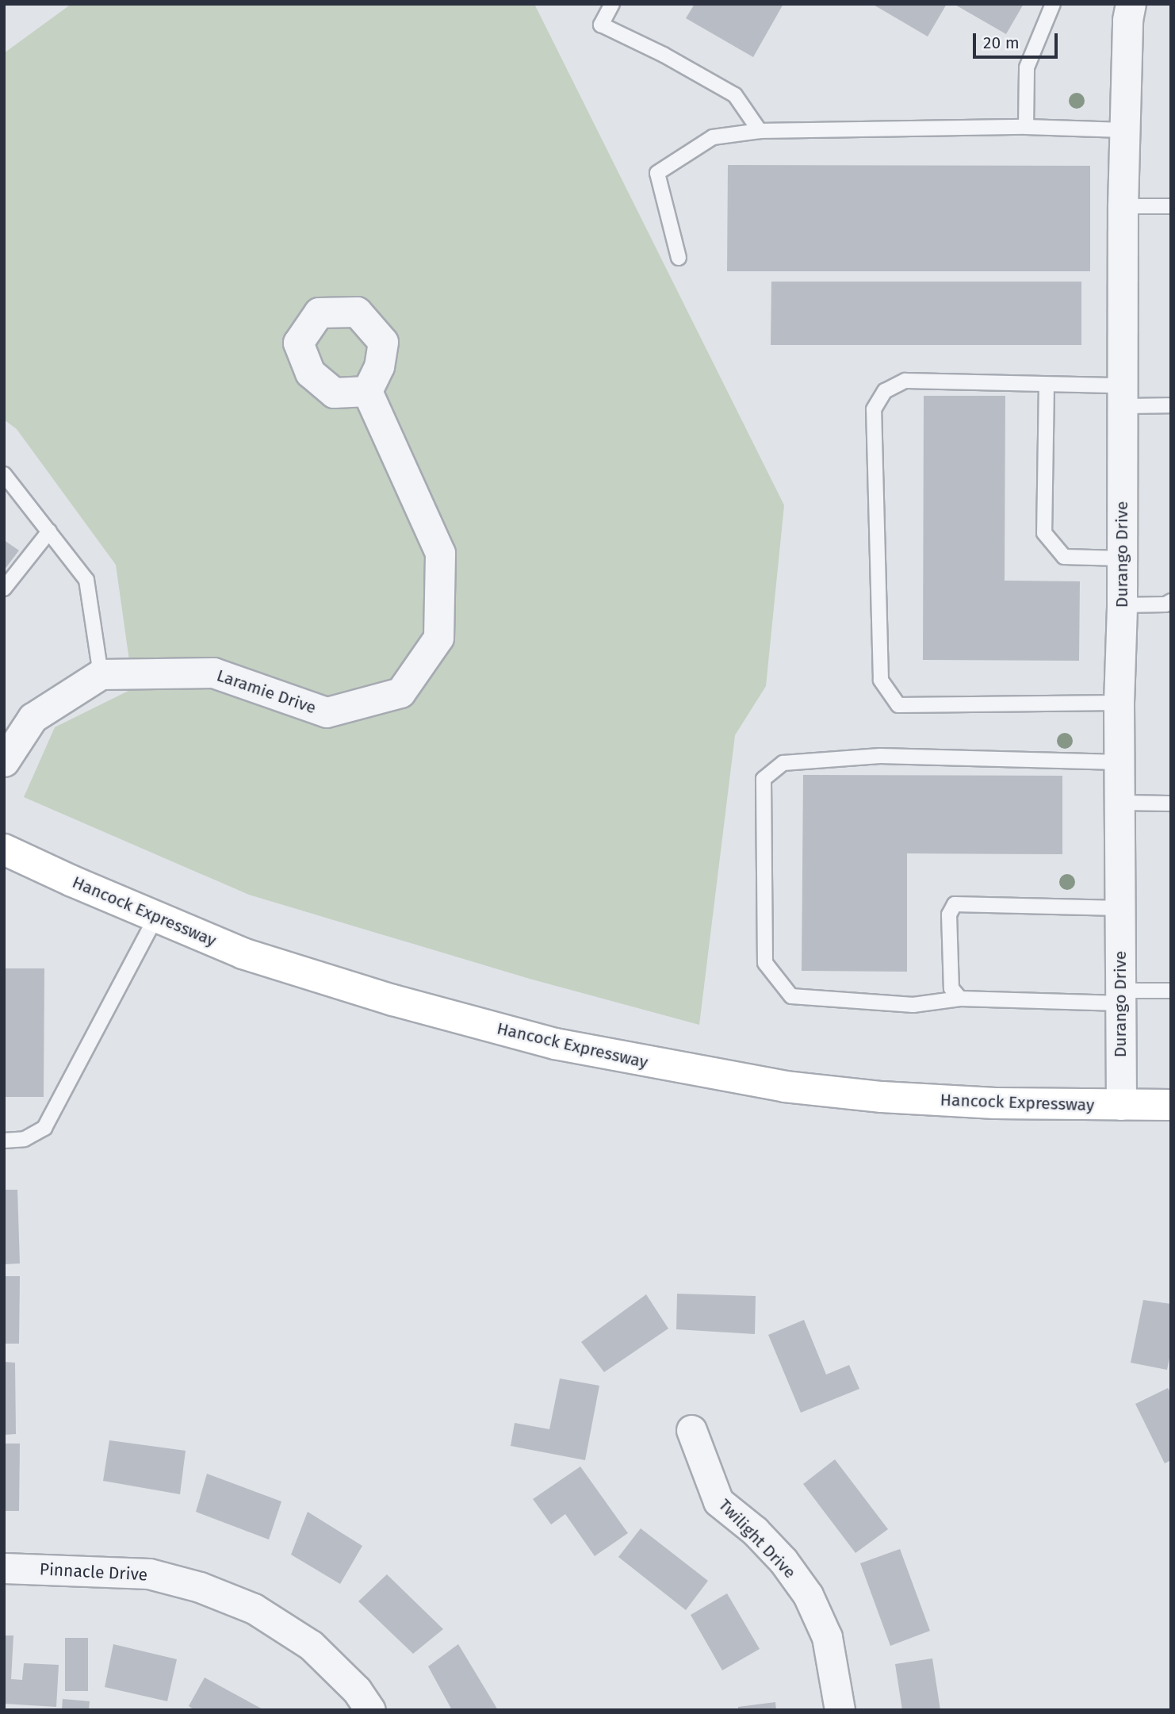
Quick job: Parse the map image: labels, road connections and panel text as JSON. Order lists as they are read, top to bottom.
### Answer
{
  "streets": {
    "main road": ["Hancock Expressway"],
    "street": [
      "Durango Drive",
      "Laramie Drive",
      "Twilight Drive",
      "Pinnacle Drive"
    ]
  },
  "crossings": [
    ["Durango Drive", "Hancock Expressway"]
  ],
  "scale_bar": "20 m"
}
